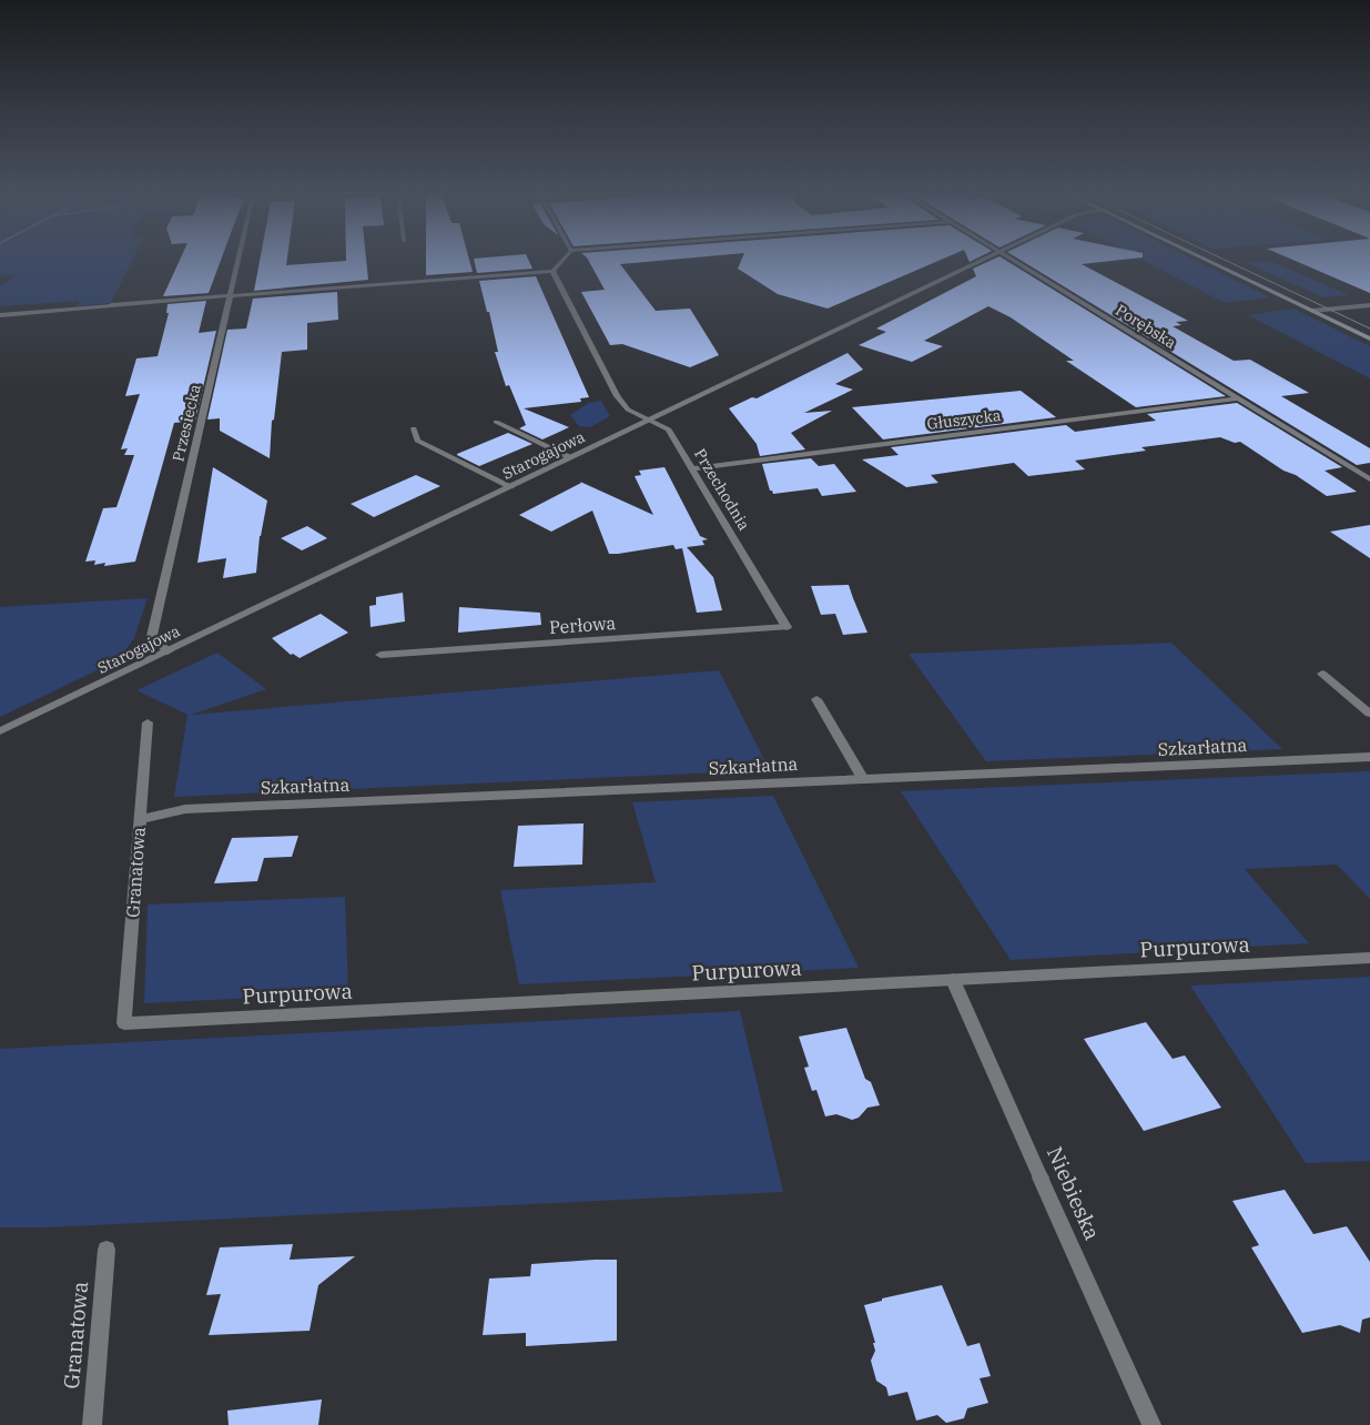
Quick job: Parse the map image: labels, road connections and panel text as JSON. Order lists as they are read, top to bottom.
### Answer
{
  "streets": {
    "street": [
      "Porębska",
      "Głuszycka",
      "Przesiecka",
      "Starogajowa",
      "Przechodnia",
      "Perłowa",
      "Szkarłatna",
      "Granatowa",
      "Purpurowa",
      "Niebieska"
    ]
  },
  "crossings": [
    ["Porębska", "Głuszycka"],
    ["Głuszycka", "Przechodnia"],
    ["Przesiecka", "Starogajowa"],
    ["Starogajowa", "Przechodnia"],
    ["Przechodnia", "Perłowa"],
    ["Szkarłatna", "Granatowa"],
    ["Granatowa", "Purpurowa"],
    ["Purpurowa", "Niebieska"]
  ]
}
